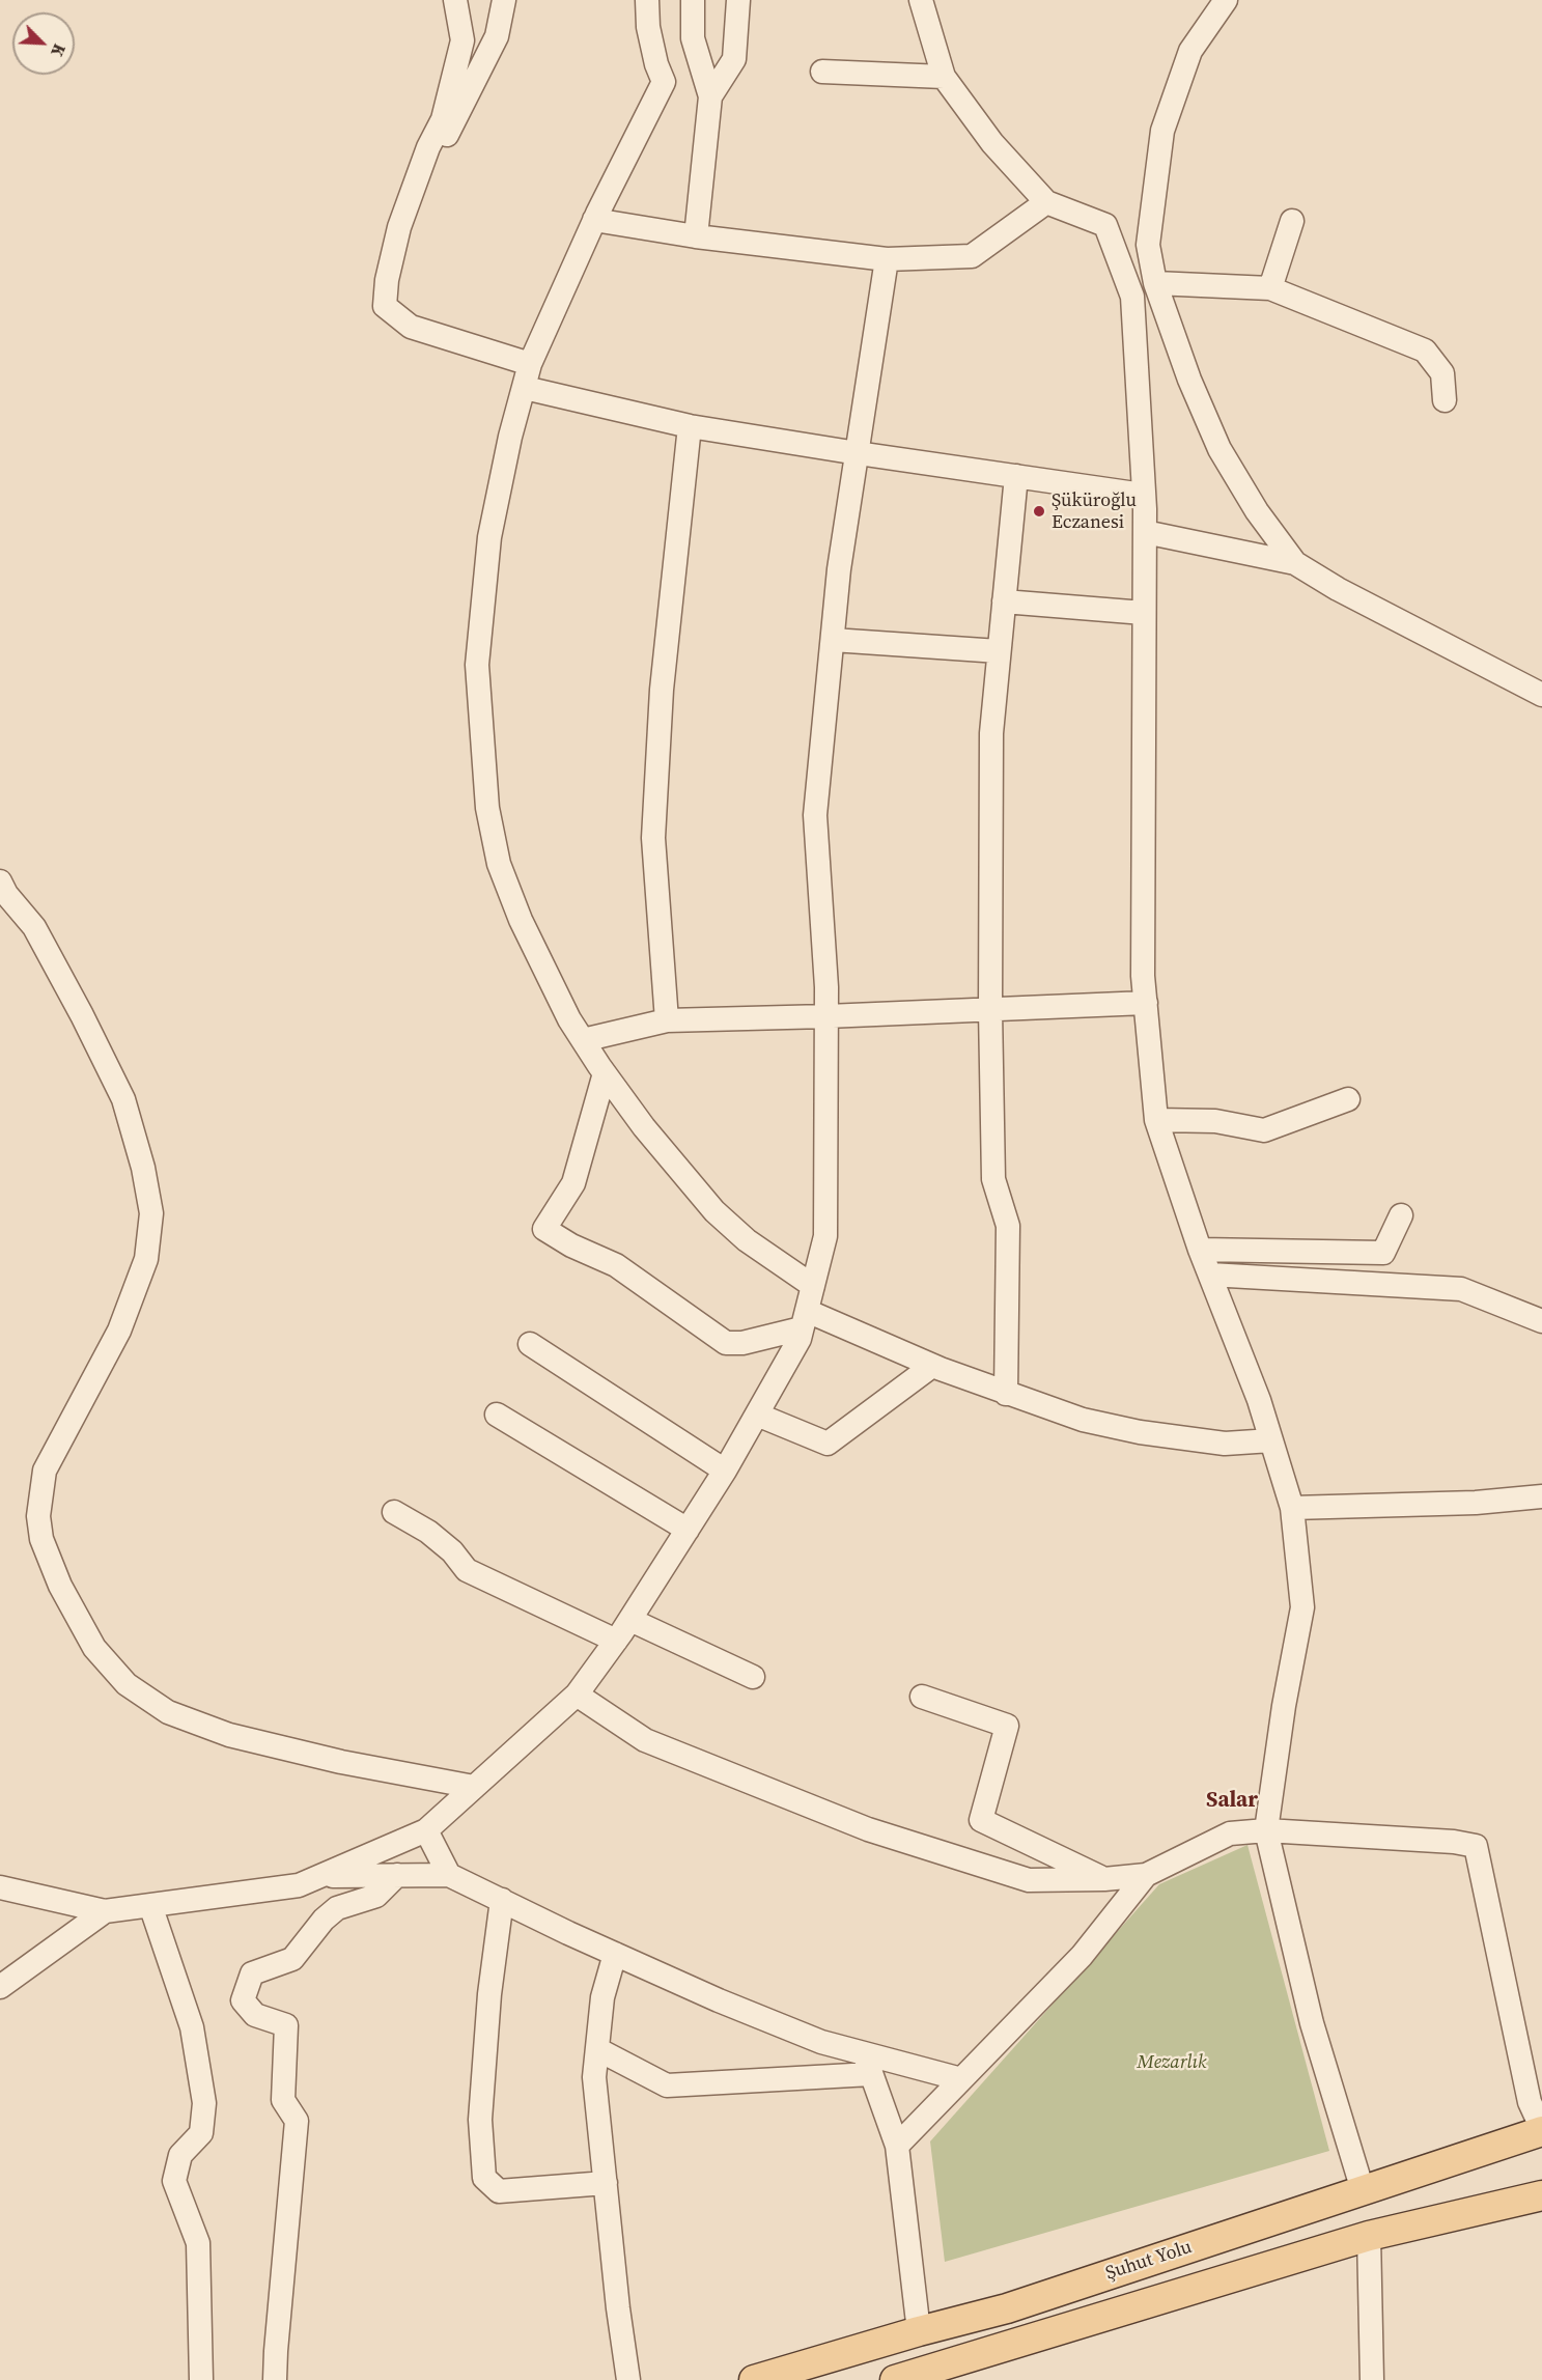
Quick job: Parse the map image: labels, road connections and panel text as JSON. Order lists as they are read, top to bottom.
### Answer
{
  "streets": {
    "main road": ["Şuhut Yolu"]
  },
  "districts": ["Salar"],
  "parks": ["Mezarlık"],
  "places": ["Şüküroğlu Eczanesi"],
  "north": "bottom right"
}
